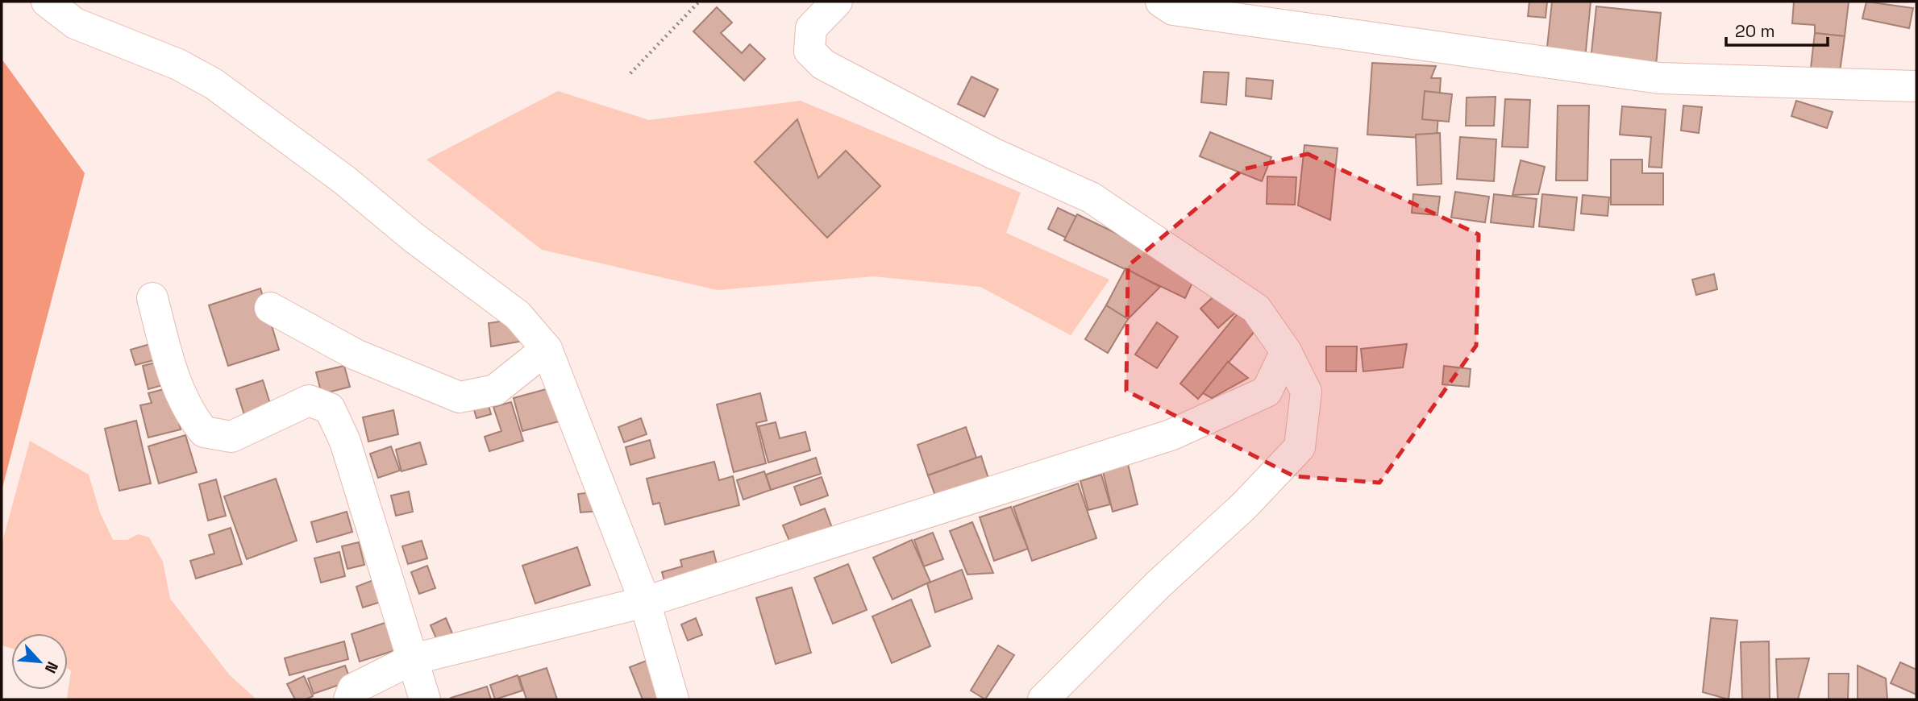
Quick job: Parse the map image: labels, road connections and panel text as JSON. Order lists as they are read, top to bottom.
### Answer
{
  "scale_bar": "20 m",
  "north": "bottom right"
}
